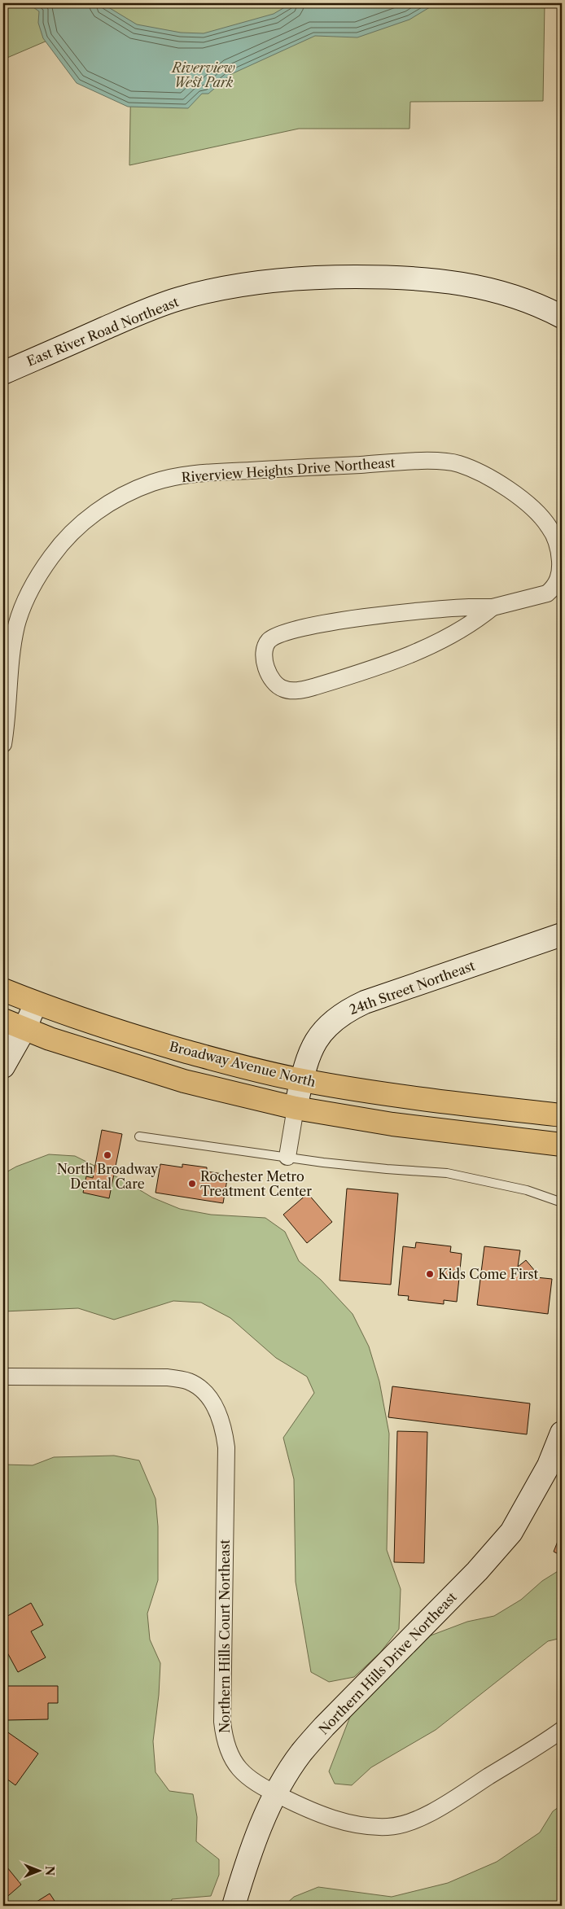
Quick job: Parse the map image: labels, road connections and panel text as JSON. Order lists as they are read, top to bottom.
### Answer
{
  "streets": {
    "main road": ["Broadway Avenue North"],
    "street": [
      "East River Road Northeast",
      "Riverview Heights Drive Northeast",
      "24th Street Northeast",
      "Northern Hills Court Northeast",
      "Northern Hills Drive Northeast"
    ]
  },
  "crossings": [
    ["24th Street Northeast", "Broadway Avenue North"],
    ["Northern Hills Court Northeast", "Northern Hills Drive Northeast"]
  ],
  "parks": ["Riverview West Park"],
  "places": ["North Broadway Dental Care", "Rochester Metro Treatment Center", "Kids Come First"],
  "north": "right"
}
